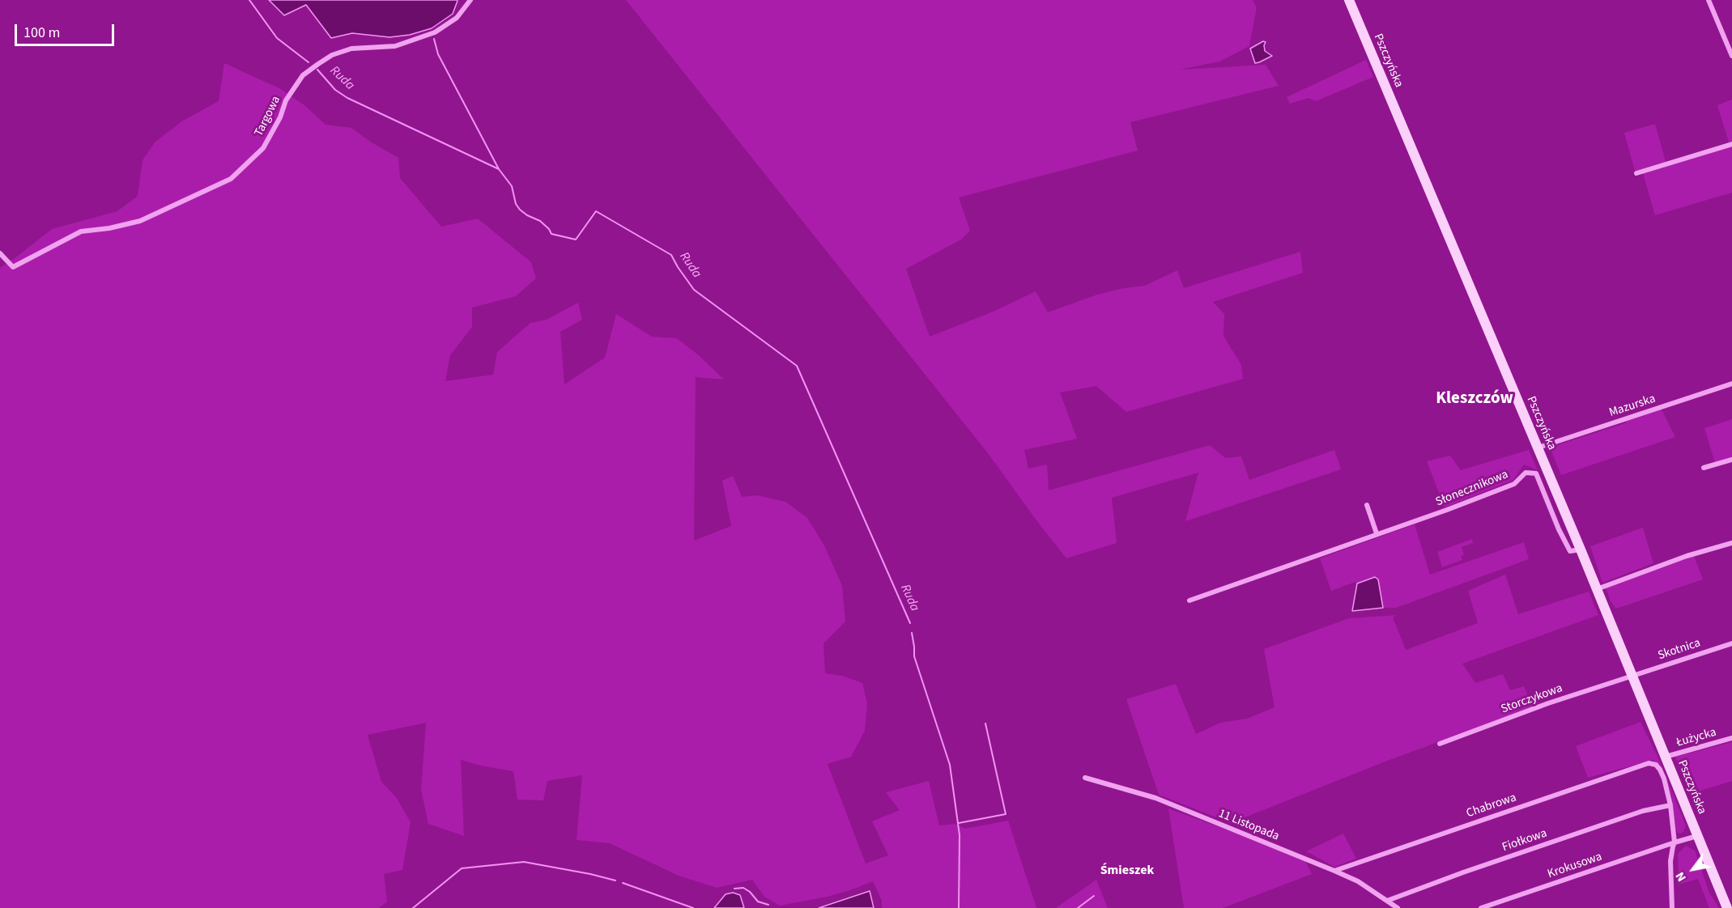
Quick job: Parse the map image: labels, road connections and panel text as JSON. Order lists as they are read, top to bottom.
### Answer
{
  "streets": {
    "main road": ["Pszczyńska"],
    "street": [
      "Targowa",
      "Mazurska",
      "Słonecznikowa",
      "Skotnica",
      "Storczykowa",
      "Łużycka",
      "Chabrowa",
      "11 Listopada",
      "Fiołkowa",
      "Krokusowa"
    ]
  },
  "crossings": [
    ["Pszczyńska", "Mazurska"],
    ["Pszczyńska", "Słonecznikowa"],
    ["Pszczyńska", "Skotnica"],
    ["Pszczyńska", "Storczykowa"],
    ["Pszczyńska", "Łużycka"],
    ["Pszczyńska", "Chabrowa"],
    ["Pszczyńska", "Fiołkowa"],
    ["Pszczyńska", "Krokusowa"],
    ["Skotnica", "Storczykowa"],
    ["Chabrowa", "11 Listopada"],
    ["11 Listopada", "Fiołkowa"]
  ],
  "districts": ["Kleszczów", "Śmieszek"],
  "water": ["Ruda"],
  "scale_bar": "100 m",
  "north": "bottom left"
}
